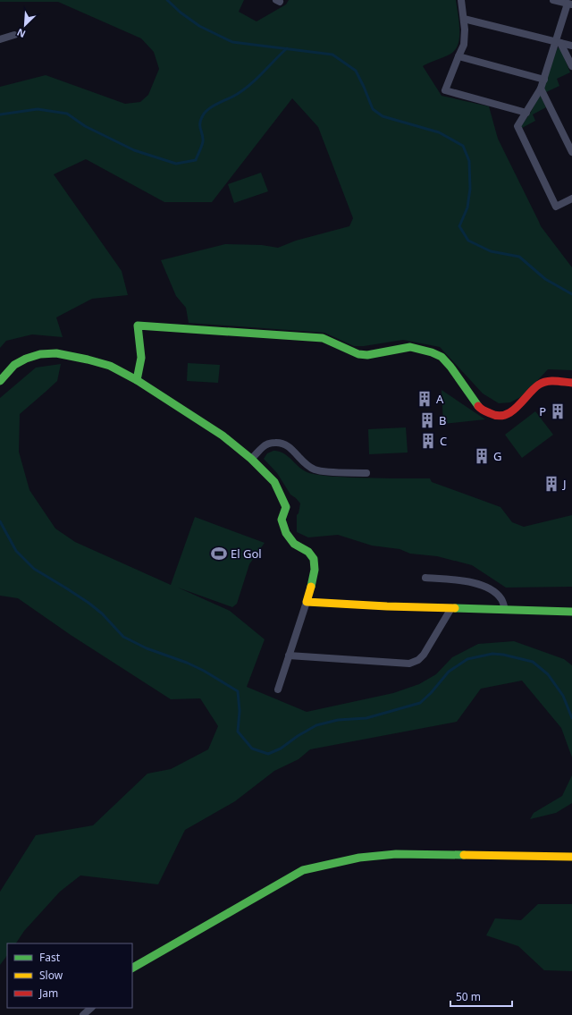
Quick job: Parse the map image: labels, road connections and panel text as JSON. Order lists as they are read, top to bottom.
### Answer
{
  "places": {
    "building": [
      "A",
      "P",
      "B",
      "C",
      "G",
      "J"
    ],
    "sports": ["El Gol"]
  },
  "legend": ["Fast", "Slow", "Jam"],
  "scale_bar": "50 m",
  "north": "bottom left"
}
